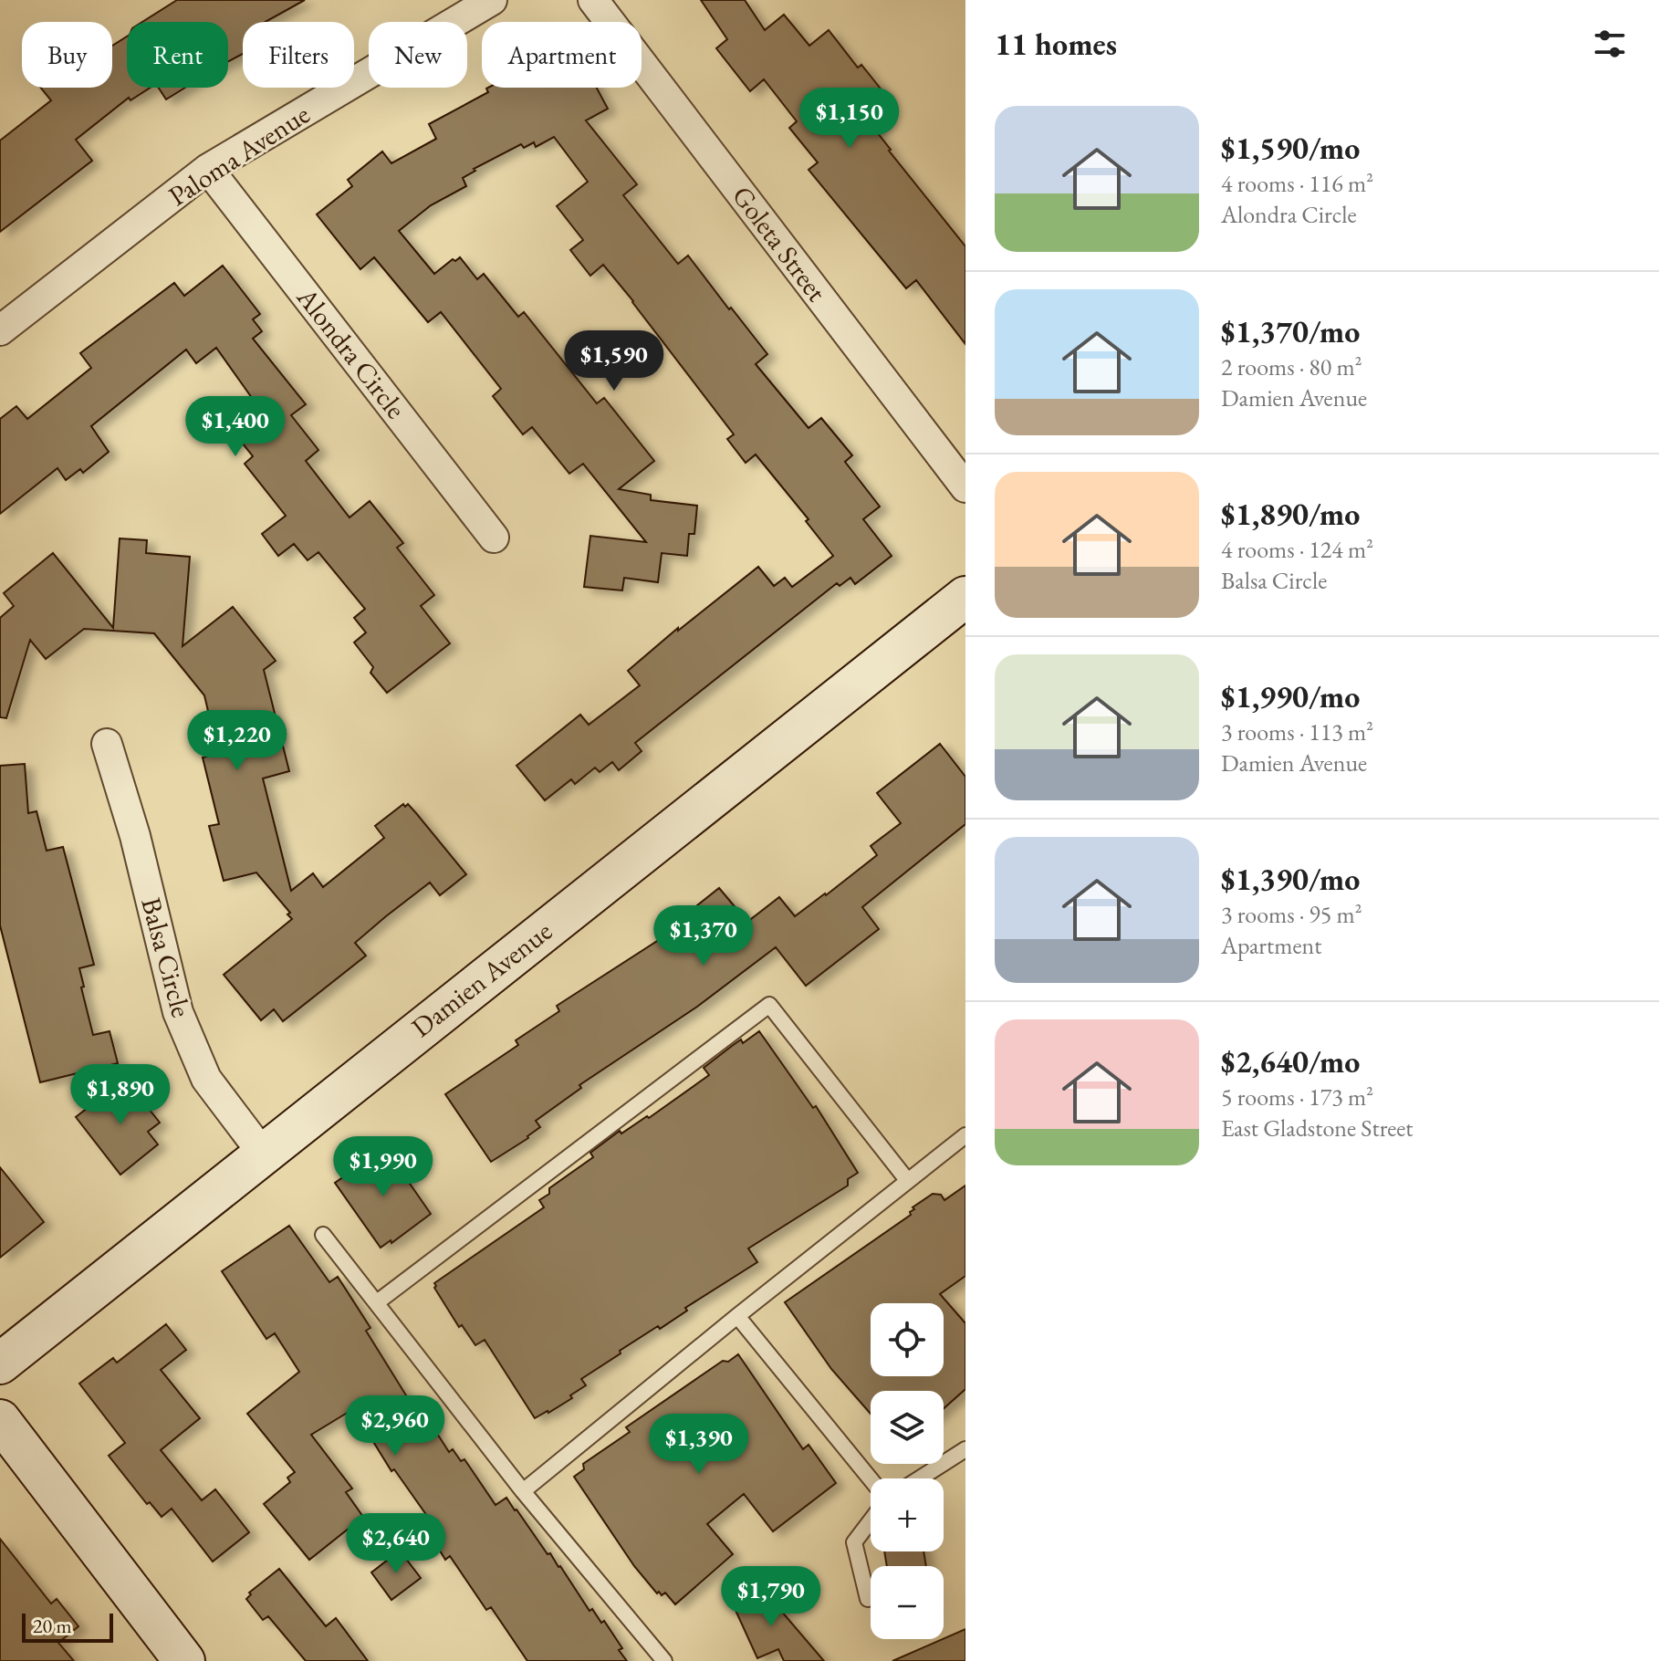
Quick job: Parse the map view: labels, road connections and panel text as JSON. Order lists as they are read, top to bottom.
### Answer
{
  "streets": {
    "main road": ["Damien Avenue"],
    "street": [
      "Paloma Avenue",
      "Goleta Street",
      "Alondra Circle",
      "Balsa Circle"
    ]
  },
  "crossings": [
    ["Paloma Avenue", "Alondra Circle"],
    ["Balsa Circle", "Damien Avenue"]
  ],
  "scale_bar": "20 m",
  "page": {
    "heading": "11 homes",
    "chip": [
      "Buy",
      "Rent",
      "Filters",
      "New",
      "Apartment"
    ],
    "price": [
      "$1,150",
      "$1,590",
      "$1,400",
      "$1,220",
      "$1,370",
      "$1,890",
      "$1,990",
      "$2,960",
      "$1,390",
      "$2,640",
      "$1,790"
    ],
    "list": [
      {
        "name": "$1,590/mo",
        "note": "4 rooms · 116 m² · Alondra Circle"
      },
      {
        "name": "$1,370/mo",
        "note": "2 rooms · 80 m² · Damien Avenue"
      },
      {
        "name": "$1,890/mo",
        "note": "4 rooms · 124 m² · Balsa Circle"
      },
      {
        "name": "$1,990/mo",
        "note": "3 rooms · 113 m² · Damien Avenue"
      },
      {
        "name": "$1,390/mo",
        "note": "3 rooms · 95 m² · Apartment"
      },
      {
        "name": "$2,640/mo",
        "note": "5 rooms · 173 m² · East Gladstone Street"
      }
    ],
    "map_buttons": ["+", "−"],
    "scale": "20 m"
  }
}
